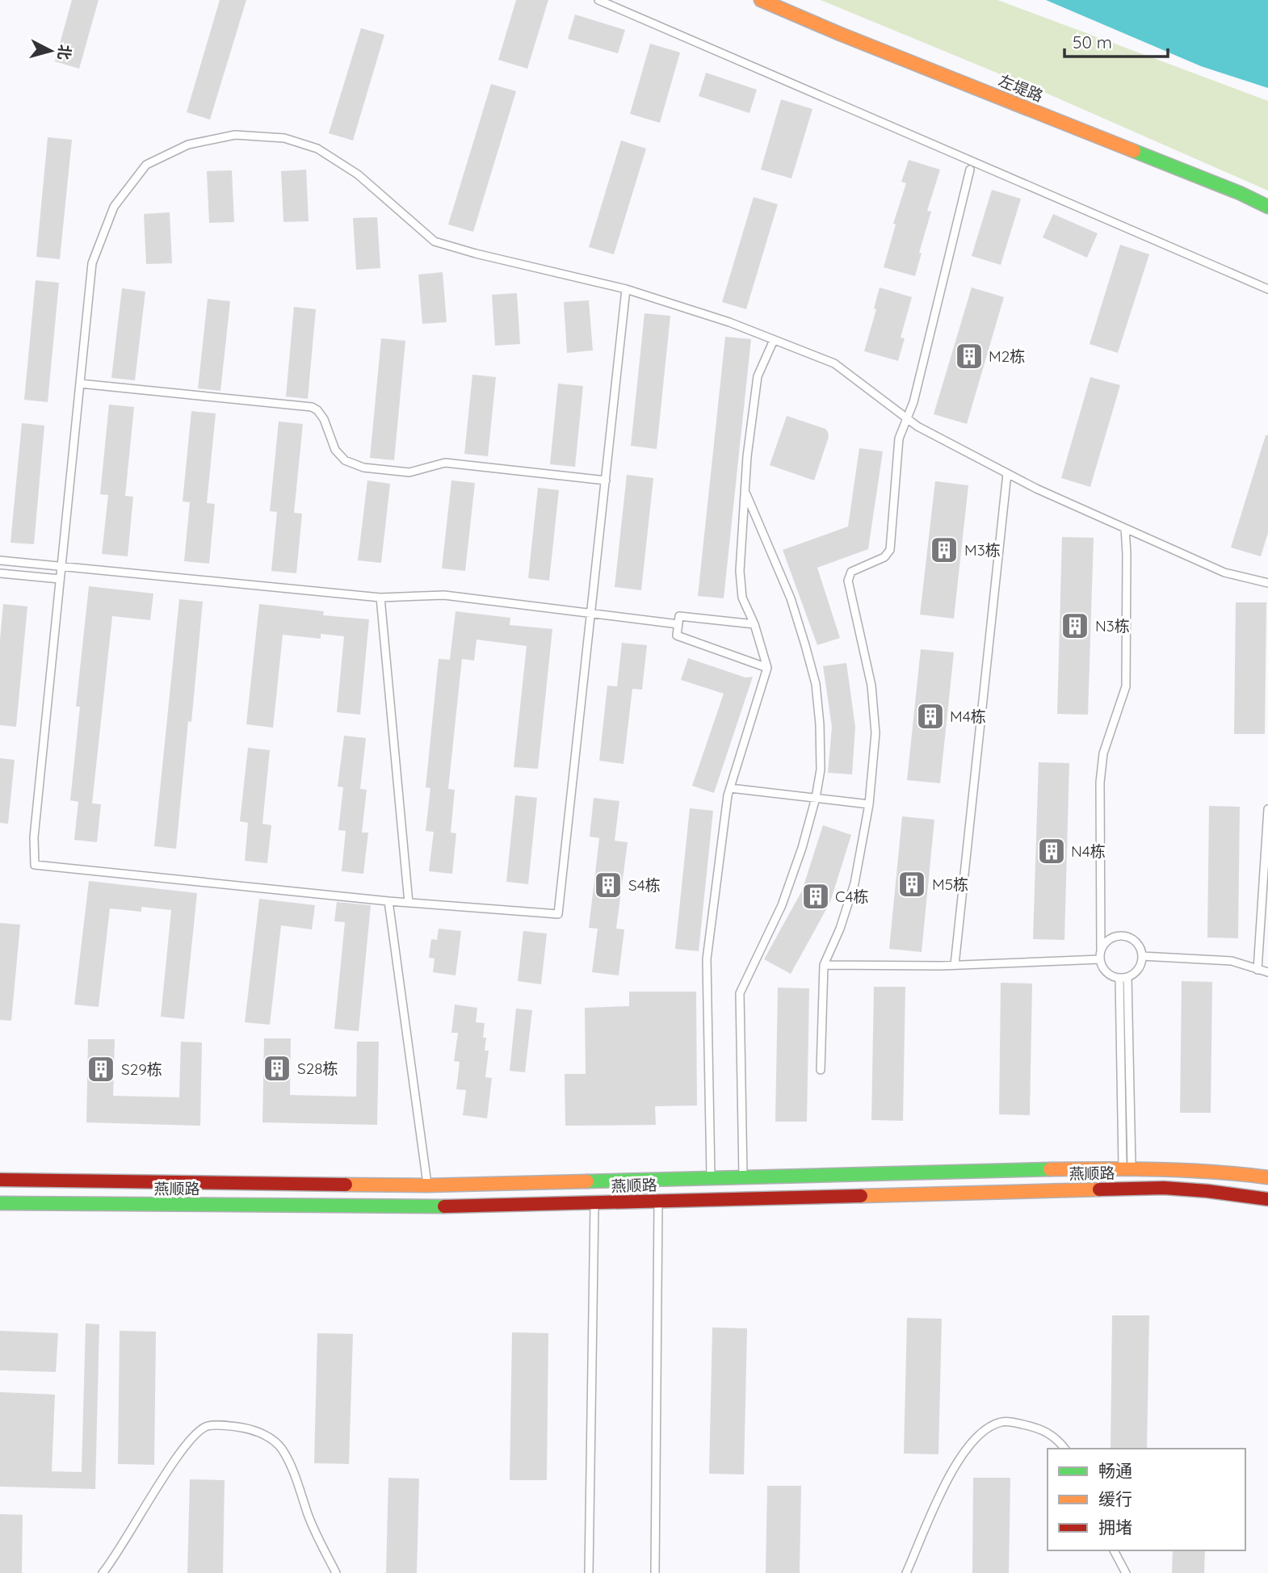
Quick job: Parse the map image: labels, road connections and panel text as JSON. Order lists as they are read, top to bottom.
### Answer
{
  "streets": {
    "main road": ["左堤路", "燕顺路"]
  },
  "places": {
    "building": [
      "M2栋",
      "M3栋",
      "N3栋",
      "M4栋",
      "N4栋",
      "M5栋",
      "S4栋",
      "C4栋",
      "S28栋",
      "S29栋"
    ]
  },
  "legend": ["畅通", "缓行", "拥堵"],
  "scale_bar": "50 m",
  "north": "right"
}
